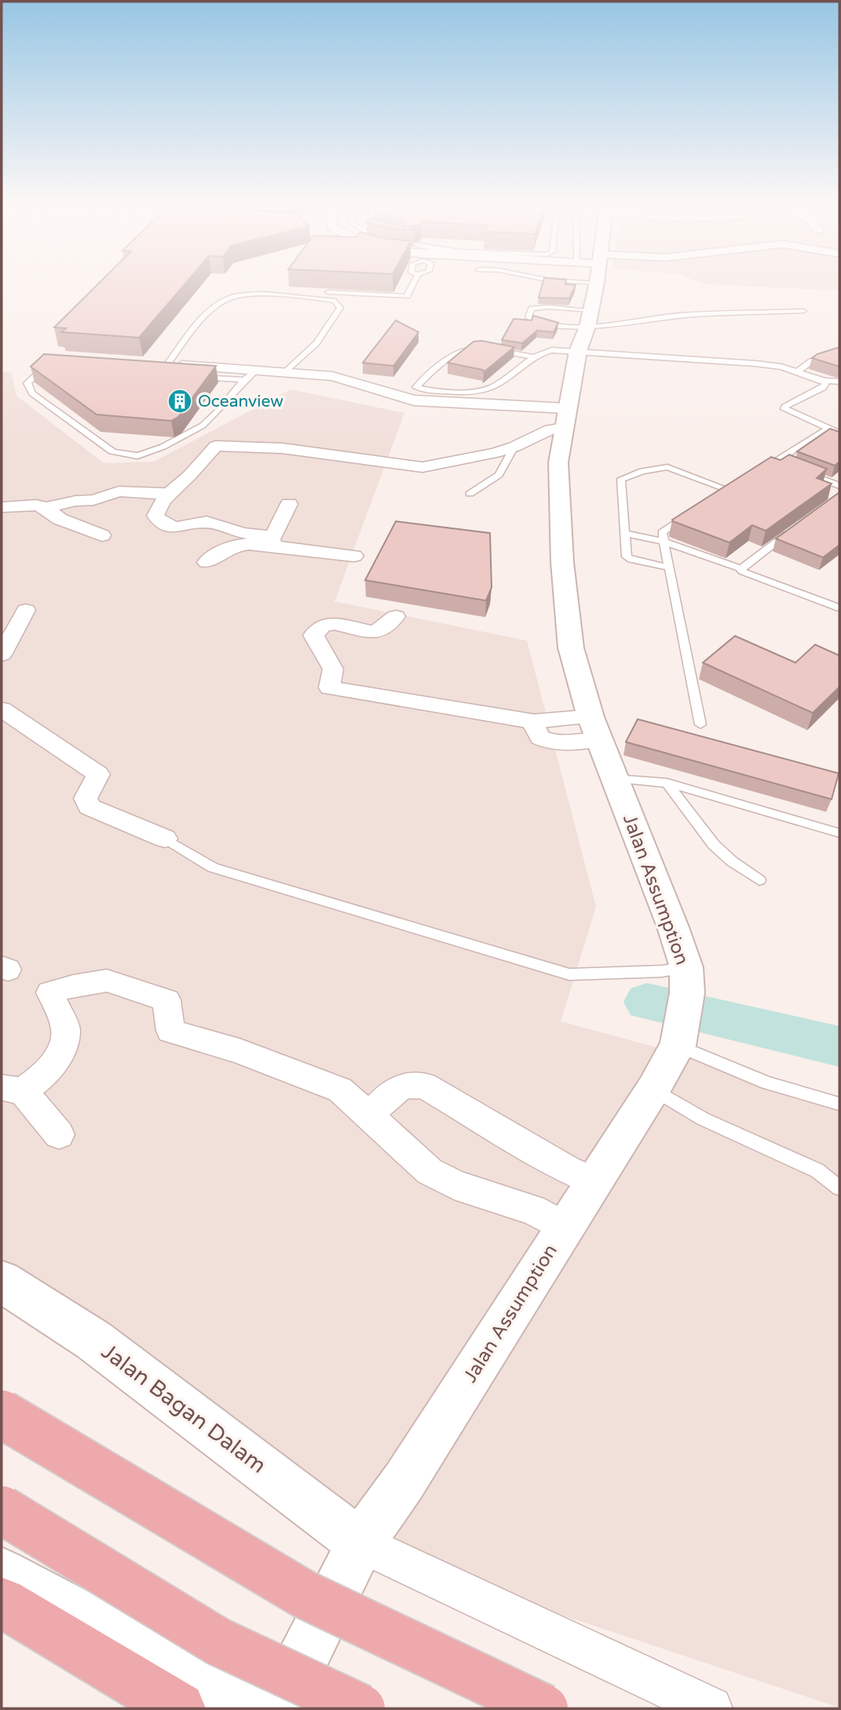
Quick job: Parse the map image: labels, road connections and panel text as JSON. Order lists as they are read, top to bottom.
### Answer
{
  "streets": {
    "street": ["Jalan Assumption", "Jalan Bagan Dalam"]
  },
  "crossings": [
    ["Jalan Assumption", "Jalan Bagan Dalam"]
  ],
  "places": {
    "building": ["Oceanview"]
  }
}
